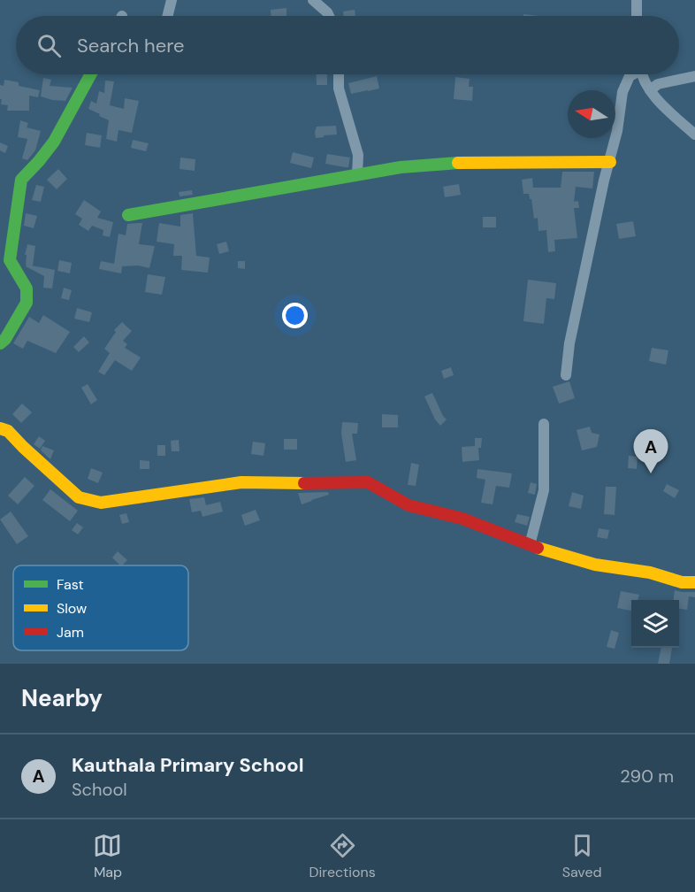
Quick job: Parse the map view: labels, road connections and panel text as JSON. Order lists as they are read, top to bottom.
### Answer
{
  "legend": ["Fast", "Slow", "Jam"],
  "north": "left",
  "page": {
    "search": "Search here",
    "pins": "A",
    "heading": "Nearby",
    "list": [
      {
        "mark": "A",
        "name": "Kauthala Primary School",
        "note": "School",
        "value": "290 m"
      }
    ],
    "nav": ["Map", "Directions", "Saved"]
  }
}
